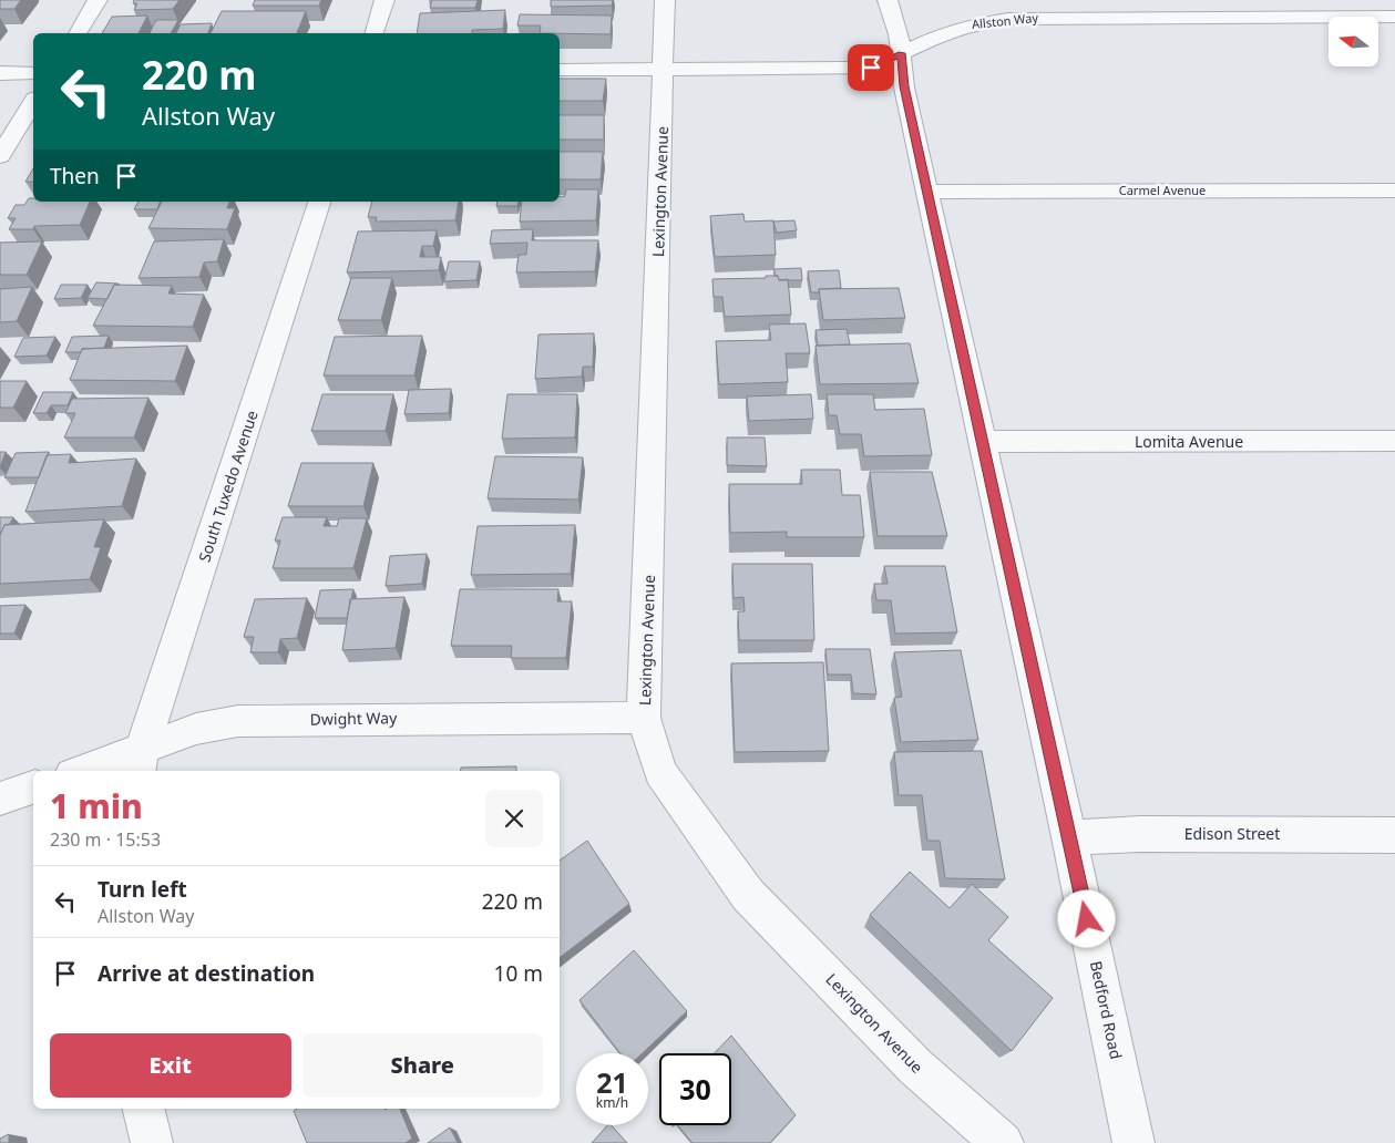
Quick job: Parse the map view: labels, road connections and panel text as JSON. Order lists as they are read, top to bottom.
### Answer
{
  "streets": {
    "street": [
      "Allston Way",
      "Carmel Avenue",
      "Lexington Avenue",
      "Lomita Avenue",
      "South Tuxedo Avenue",
      "Dwight Way",
      "Edison Street",
      "Bedford Road"
    ]
  },
  "crossings": [
    ["Allston Way", "Lexington Avenue"],
    ["Allston Way", "Bedford Road"],
    ["Carmel Avenue", "Bedford Road"],
    ["Lexington Avenue", "Dwight Way"],
    ["Lomita Avenue", "Bedford Road"],
    ["South Tuxedo Avenue", "Dwight Way"],
    ["Edison Street", "Bedford Road"]
  ],
  "north": "left",
  "page": {
    "turn": ["220 m", "Allston Way"],
    "then": "Then",
    "heading": ["1 min", "230 m · 15:53"],
    "list": [
      {
        "name": "Turn left",
        "note": "Allston Way",
        "value": "220 m"
      },
      {
        "name": "Arrive at destination",
        "value": "10 m"
      }
    ],
    "buttons": ["Exit", "Share"],
    "speed": "21 km/h",
    "limit": "30"
  }
}
